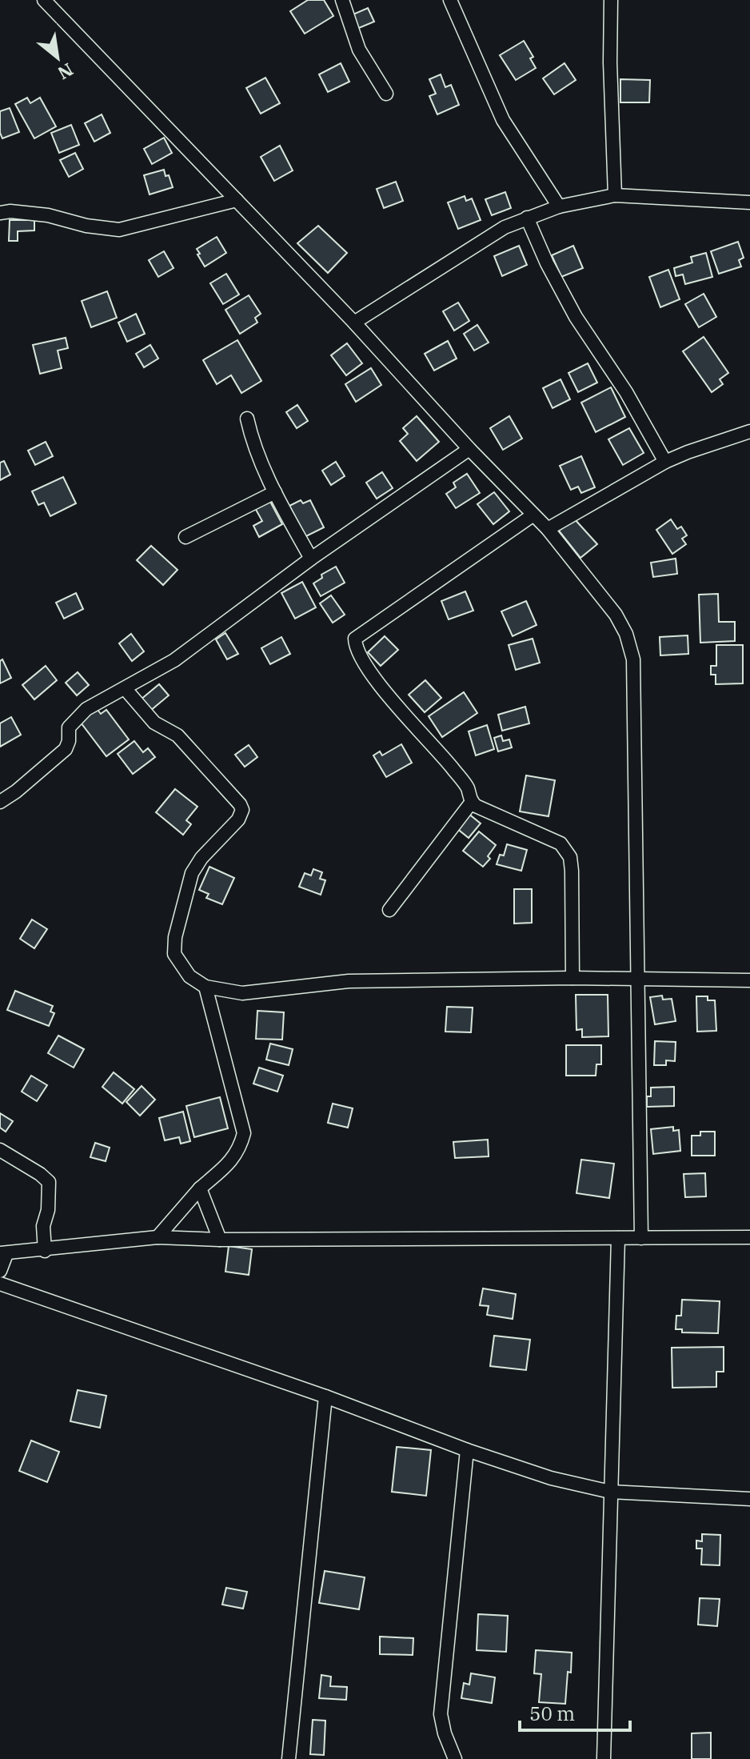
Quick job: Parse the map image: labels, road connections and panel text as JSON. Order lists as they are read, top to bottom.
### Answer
{
  "scale_bar": "50 m",
  "north": "bottom right"
}
